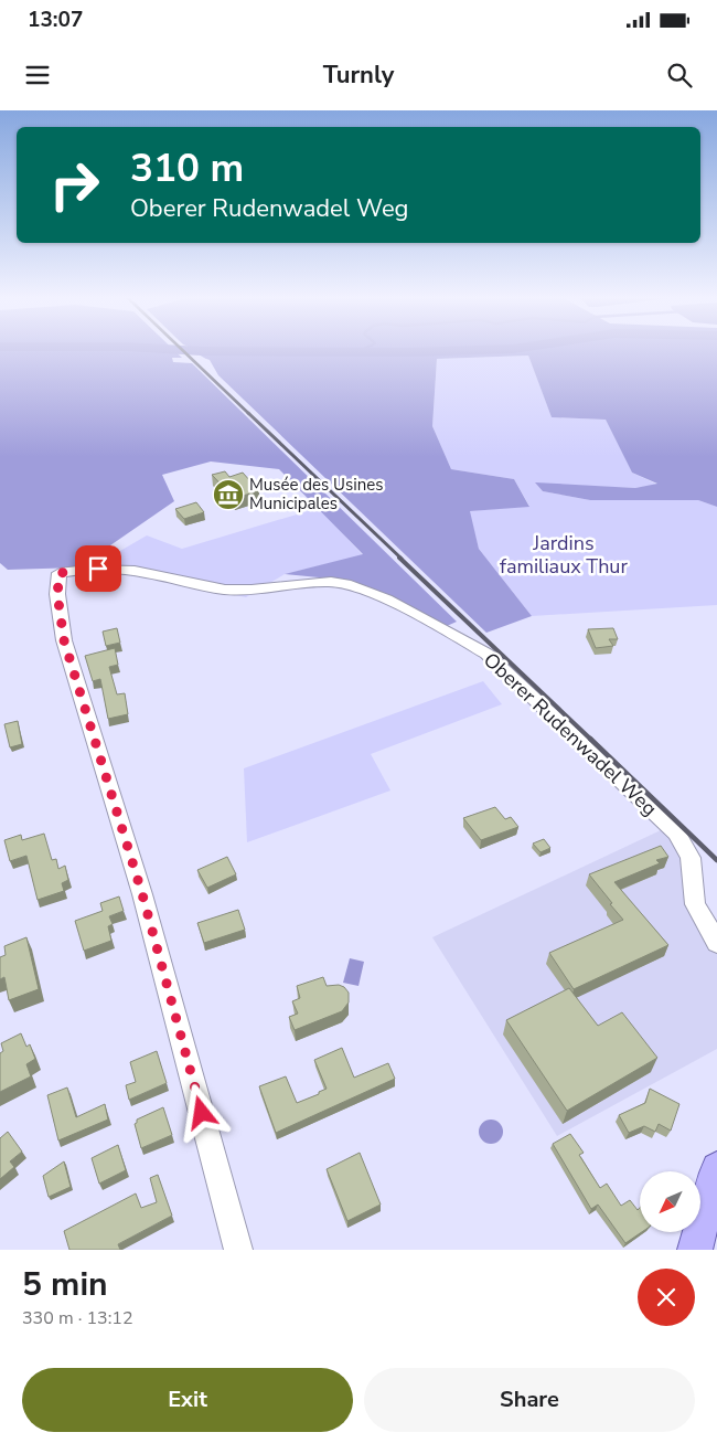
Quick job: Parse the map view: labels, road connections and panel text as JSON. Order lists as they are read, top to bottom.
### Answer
{
  "streets": {
    "street": ["Oberer Rudenwadel Weg"]
  },
  "parks": ["Jardins familiaux Thur"],
  "places": {
    "museum": ["Musée des Usines Municipales"]
  },
  "north": "bottom left",
  "page": {
    "status": "13:07",
    "header": "Turnly",
    "turn": ["310 m", "Oberer Rudenwadel Weg"],
    "heading": ["5 min", "330 m · 13:12"],
    "buttons": ["Exit", "Share"]
  }
}
